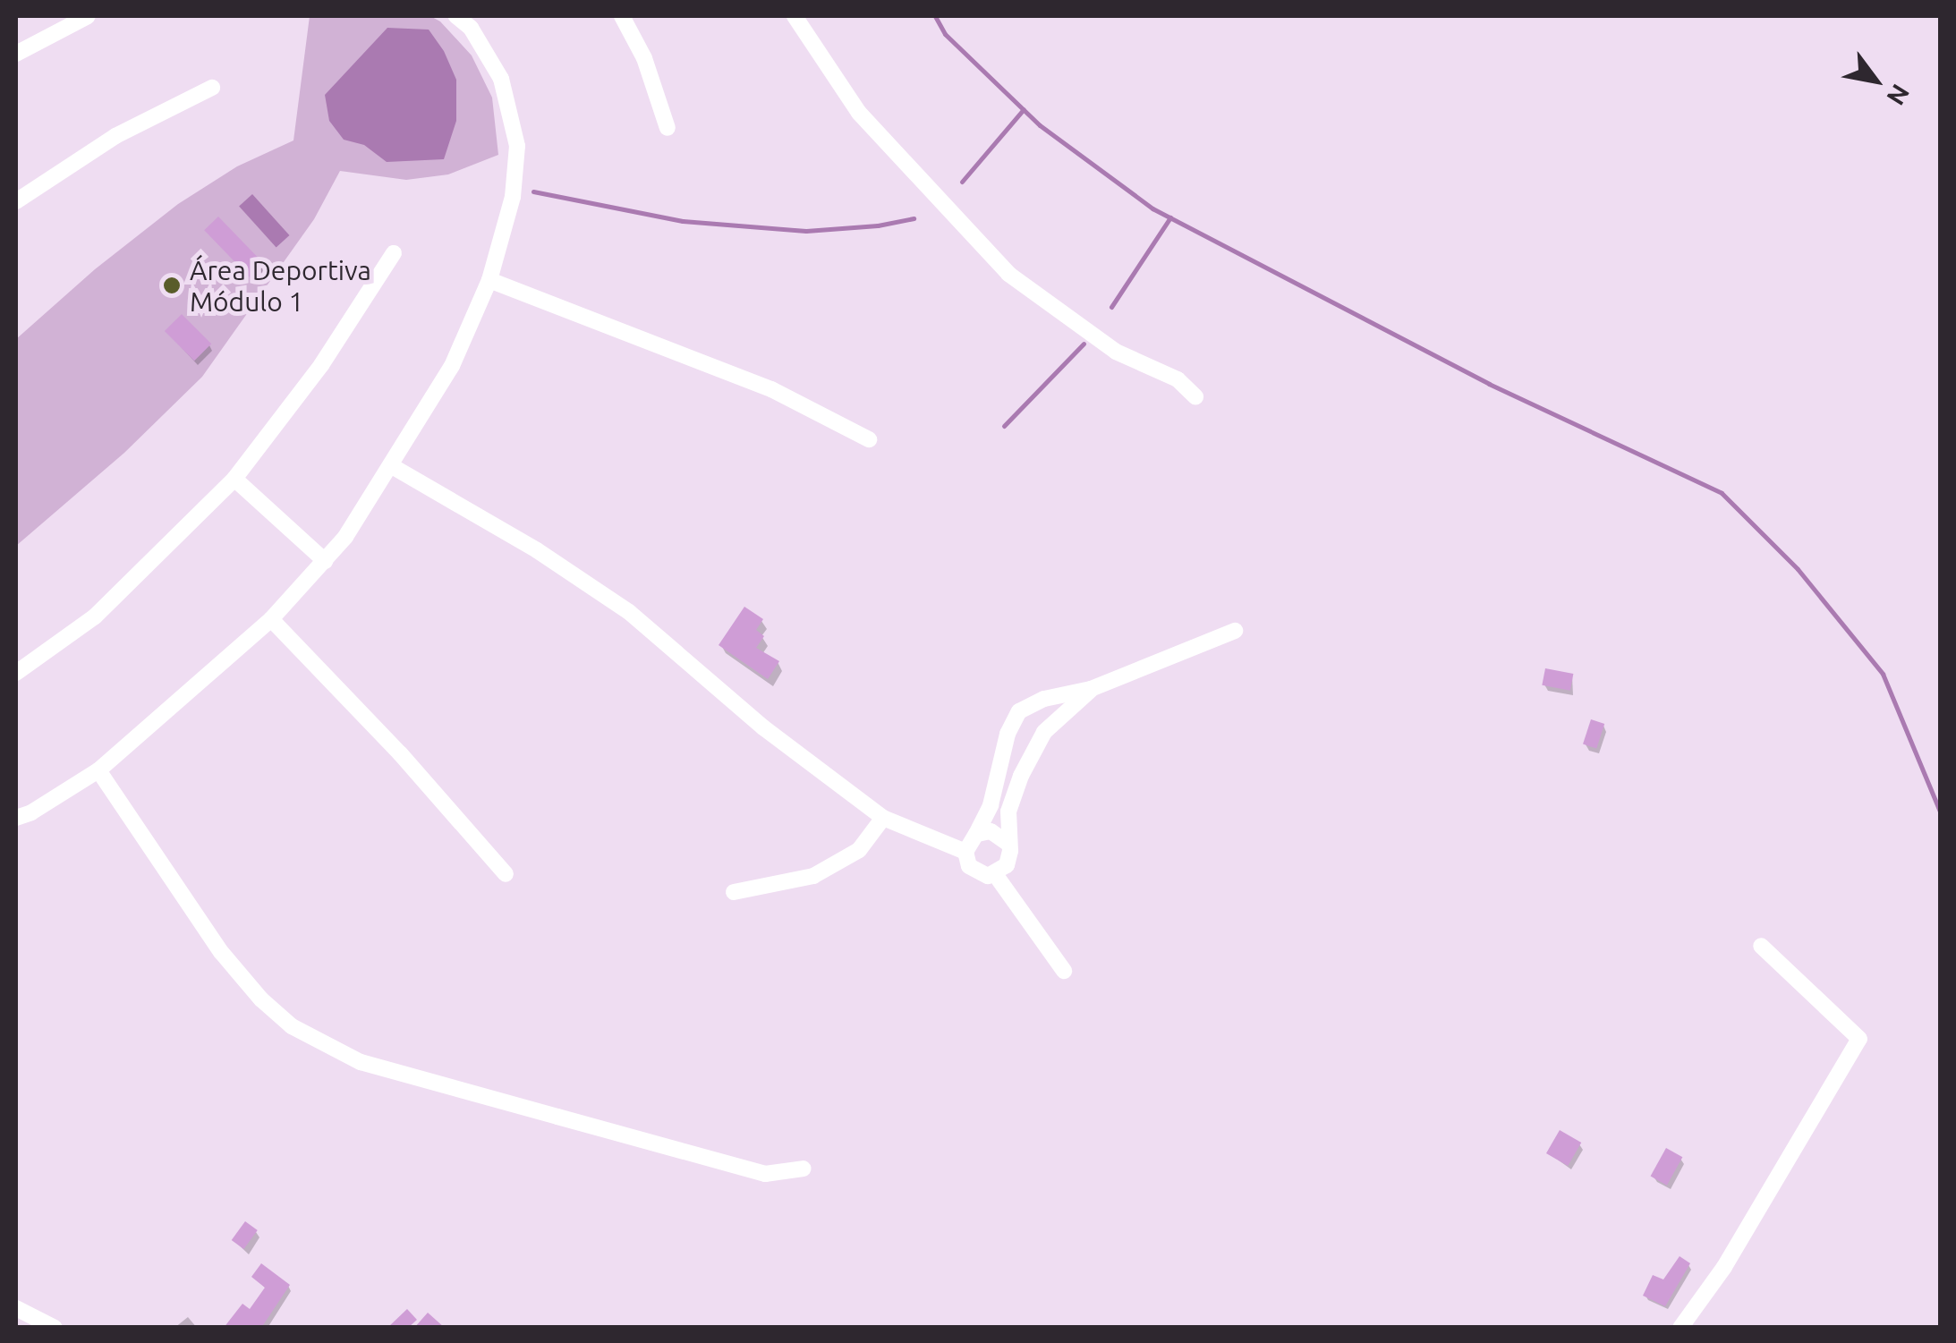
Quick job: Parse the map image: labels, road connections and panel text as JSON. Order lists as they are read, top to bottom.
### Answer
{
  "places": ["Área Deportiva Módulo 1"],
  "north": "bottom right"
}
